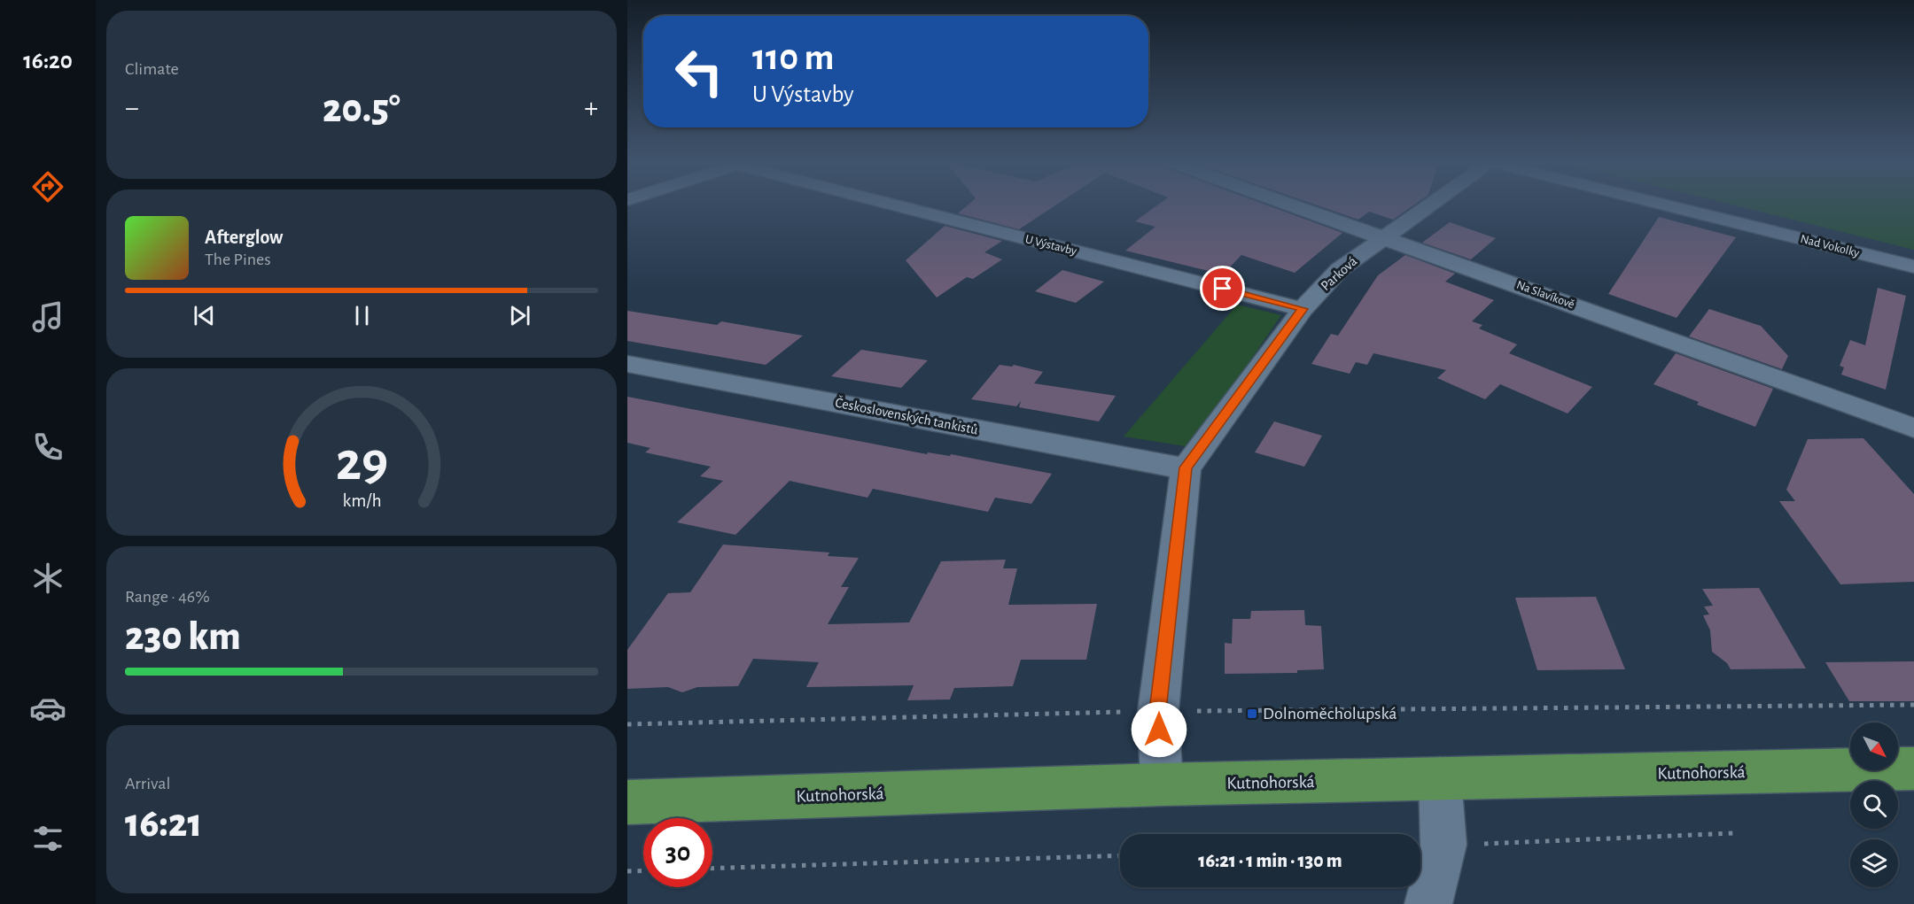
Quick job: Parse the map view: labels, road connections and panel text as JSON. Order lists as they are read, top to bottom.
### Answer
{
  "streets": {
    "main road": ["Kutnohorská"],
    "street": [
      "U Výstavby",
      "Nad Vokolky",
      "Parková",
      "Na Slavíkově",
      "Československých tankistů"
    ]
  },
  "crossings": [
    ["U Výstavby", "Parková"],
    ["Parková", "Na Slavíkově"],
    ["Parková", "Československých tankistů"],
    ["Parková", "Kutnohorská"]
  ],
  "places": {
    "transit": ["Dolnoměcholupská"]
  },
  "north": "bottom right",
  "page": {
    "tabs": "16:20",
    "tile": [
      "Climate",
      ["Range · 46%", "230 km"],
      ["Arrival", "16:21"]
    ],
    "turn": ["110 m", "U Výstavby"],
    "heat": ["−", "20.5°", "+"],
    "song": ["Afterglow", "The Pines"],
    "limit": "30",
    "trip": "16:21 · 1 min · 130 m",
    "gauge": ["29", "km/h"]
  }
}
